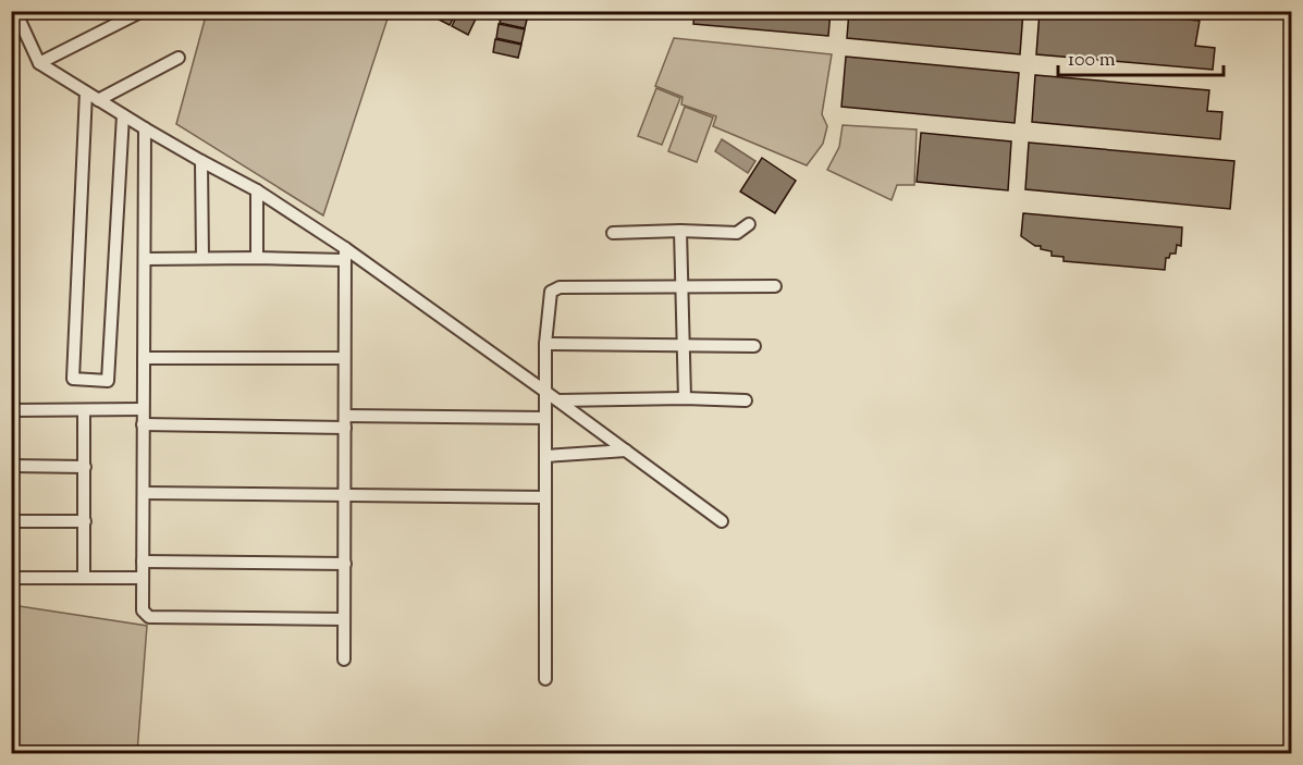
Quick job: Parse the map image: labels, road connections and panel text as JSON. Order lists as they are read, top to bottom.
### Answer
{
  "scale_bar": "100 m"
}
